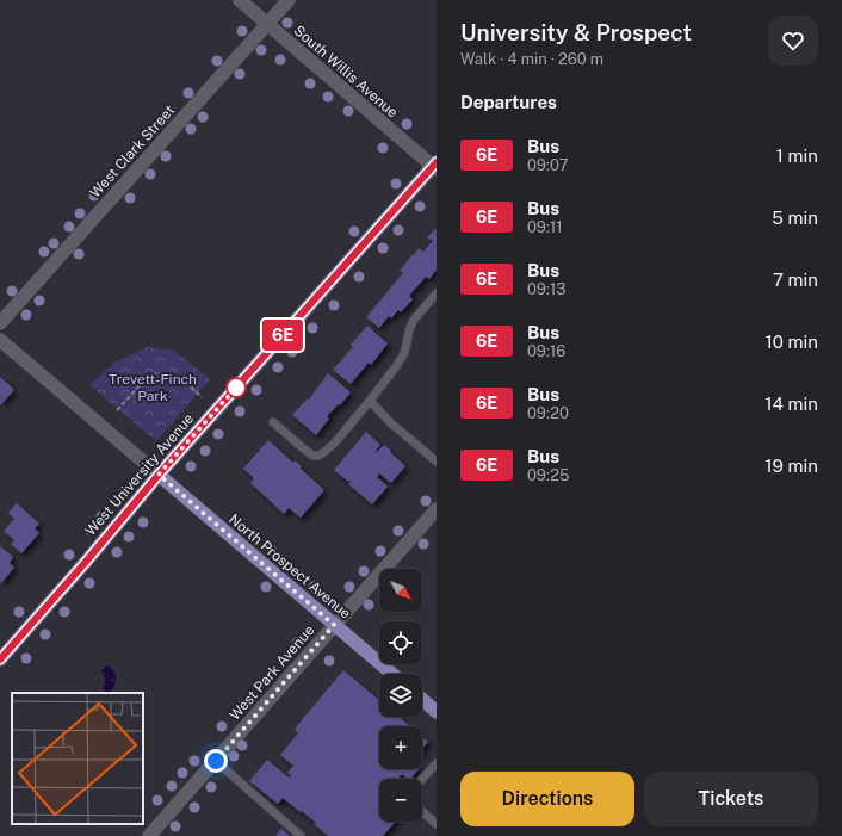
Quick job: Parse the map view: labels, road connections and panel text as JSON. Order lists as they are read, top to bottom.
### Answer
{
  "streets": {
    "main road": ["West University Avenue", "North Prospect Avenue"],
    "street": ["South Willis Avenue", "West Clark Street", "West Park Avenue"]
  },
  "crossings": [
    ["South Willis Avenue", "West Clark Street"],
    ["South Willis Avenue", "West University Avenue"],
    ["West University Avenue", "North Prospect Avenue"],
    ["North Prospect Avenue", "West Park Avenue"]
  ],
  "parks": ["Trevett-Finch Park"],
  "lines": ["bus line 6E"],
  "north": "bottom right",
  "page": {
    "on_map": "6E",
    "heading": [
      ["University & Prospect", "Walk · 4 min · 260 m"],
      "Departures"
    ],
    "list": [
      {
        "mark": "6E",
        "name": "Bus",
        "note": "09:07",
        "value": "1 min"
      },
      {
        "mark": "6E",
        "name": "Bus",
        "note": "09:11",
        "value": "5 min"
      },
      {
        "mark": "6E",
        "name": "Bus",
        "note": "09:13",
        "value": "7 min"
      },
      {
        "mark": "6E",
        "name": "Bus",
        "note": "09:16",
        "value": "10 min"
      },
      {
        "mark": "6E",
        "name": "Bus",
        "note": "09:20",
        "value": "14 min"
      },
      {
        "mark": "6E",
        "name": "Bus",
        "note": "09:25",
        "value": "19 min"
      }
    ],
    "map_buttons": ["+", "−"],
    "buttons": ["Directions", "Tickets"]
  }
}
